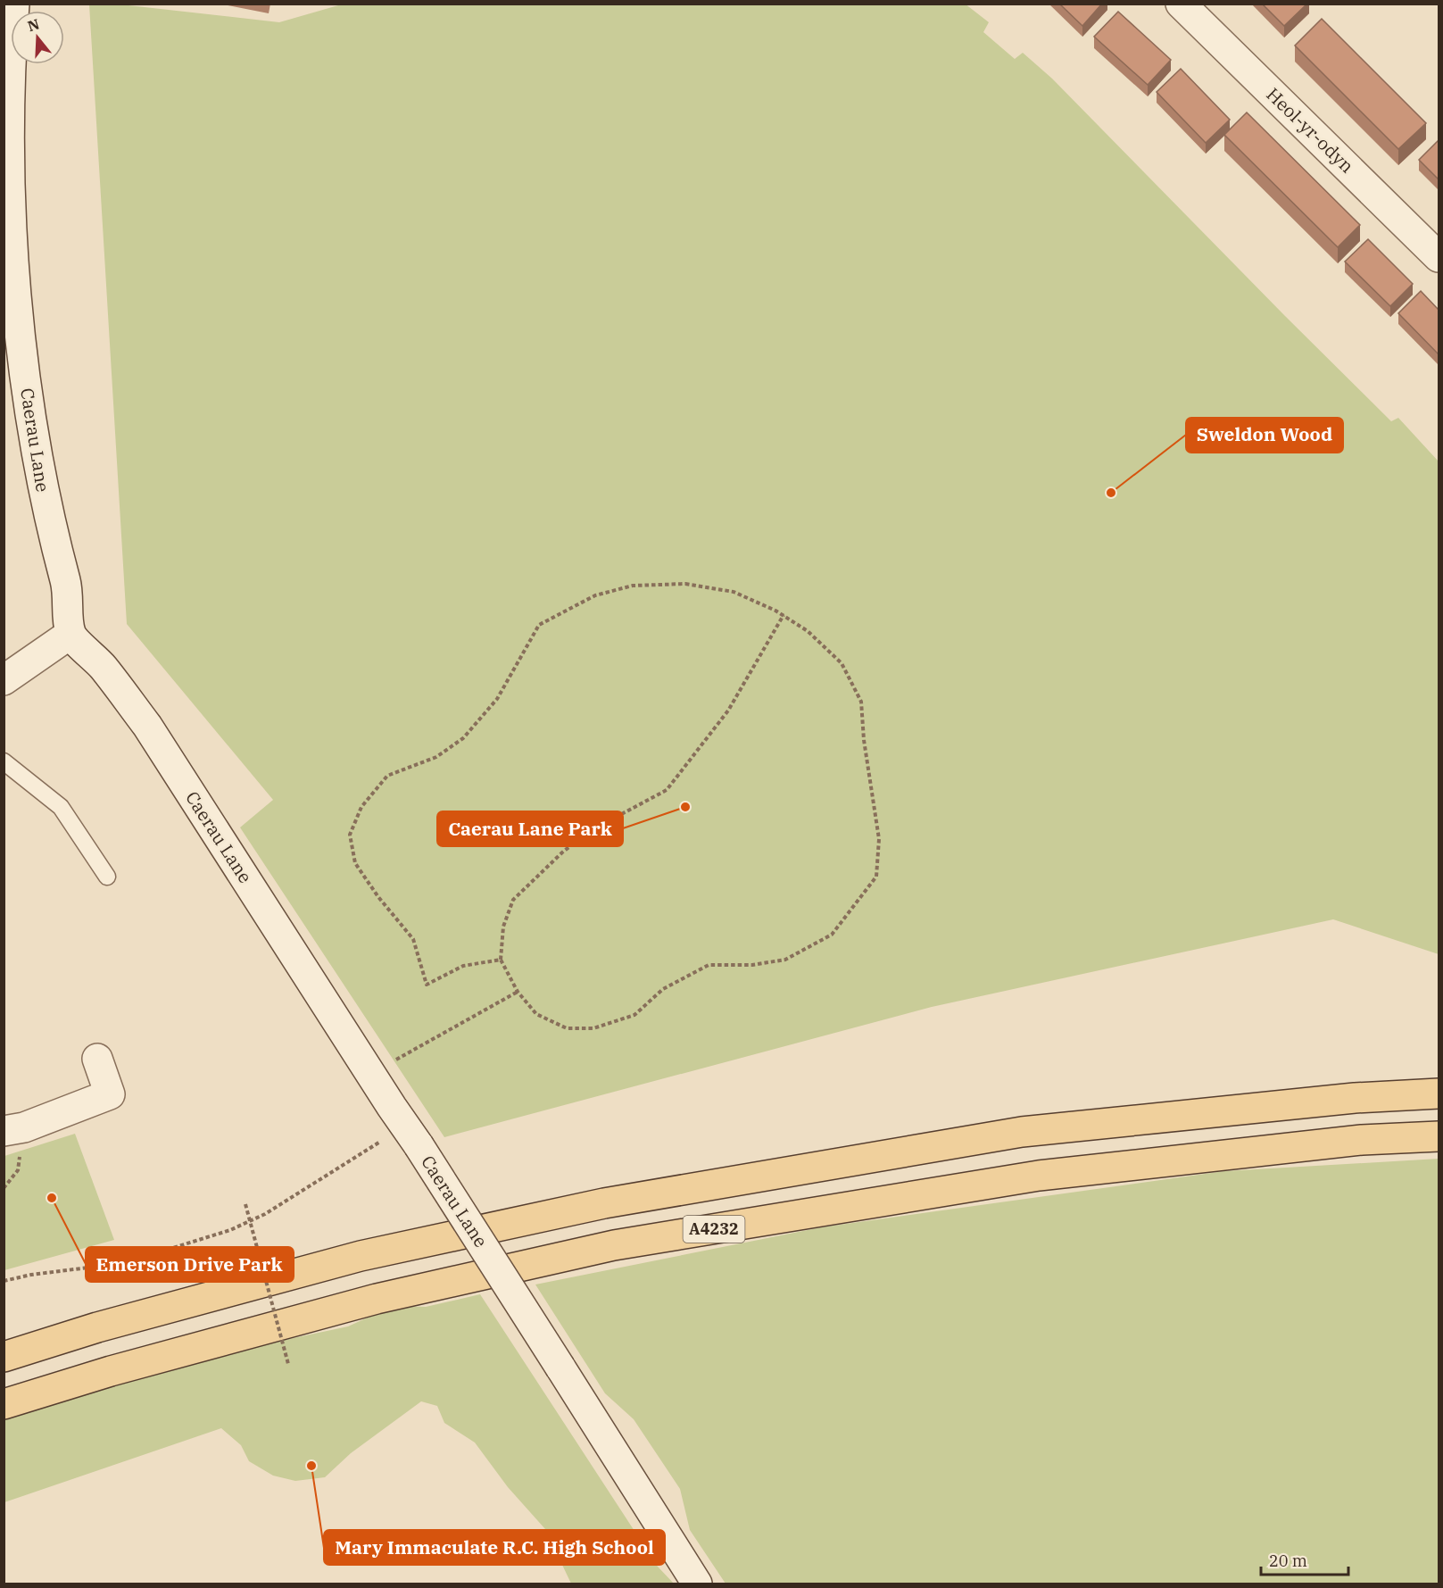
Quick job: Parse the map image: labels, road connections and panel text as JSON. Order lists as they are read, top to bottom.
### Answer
{
  "streets": {
    "main road": ["A4232"],
    "street": ["Heol-yr-odyn", "Caerau Lane"]
  },
  "places": [
    "Sweldon Wood",
    "Caerau Lane Park",
    "Emerson Drive Park",
    "Mary Immaculate R.C. High School"
  ],
  "scale_bar": "20 m",
  "north": "top"
}
